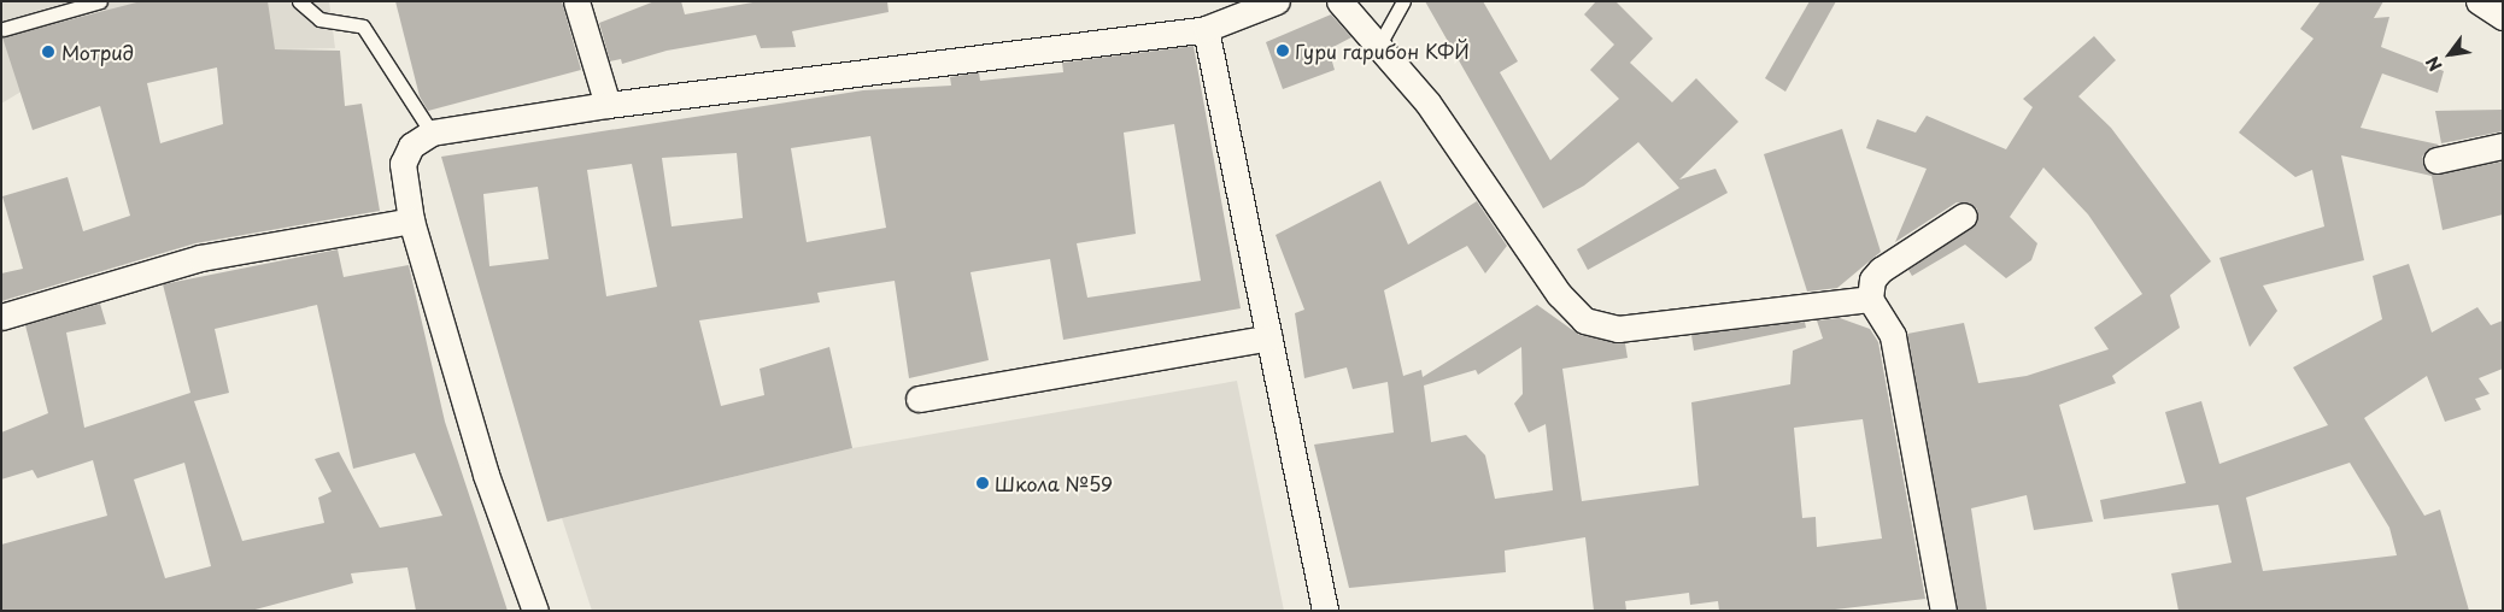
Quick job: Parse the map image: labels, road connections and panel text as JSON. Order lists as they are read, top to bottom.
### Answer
{
  "places": ["Гури гарибон КФЙ", "Мотрид", "Школа №59"],
  "north": "bottom left"
}
